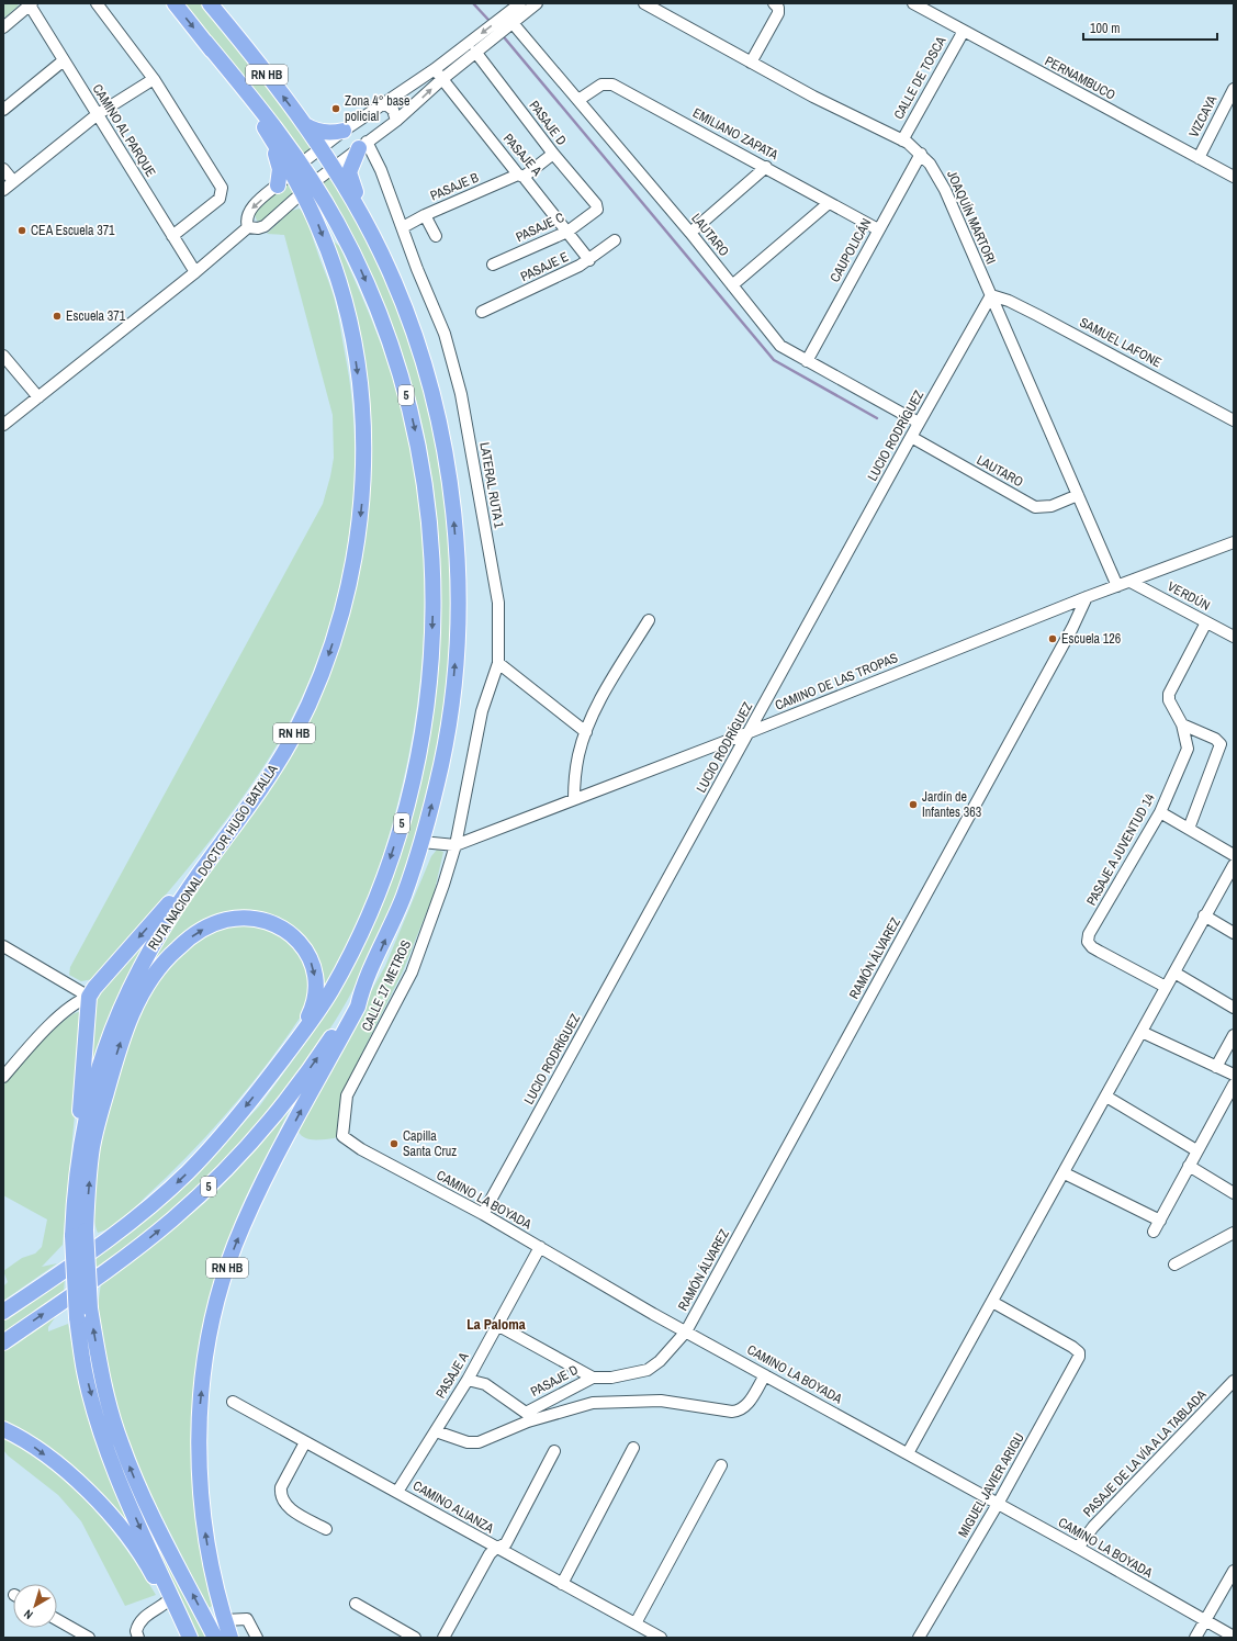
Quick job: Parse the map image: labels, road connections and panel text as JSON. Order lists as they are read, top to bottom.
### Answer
{
  "streets": {
    "highway": ["RN HB", "5", "RUTA NACIONAL DOCTOR HUGO BATALLA"],
    "street": [
      "CALLE DE TOSCA",
      "PERNAMBUCO",
      "VIZCAYA",
      "PASAJE D",
      "CAMINO AL PARQUE",
      "EMILIANO ZAPATA",
      "PASAJE A",
      "PASAJE B",
      "JOAQUÍN MARTORI",
      "PASAJE C",
      "LAUTARO",
      "CAUPOLICÁN",
      "PASAJE E",
      "SAMUEL LAFONE",
      "LUCIO RODRÍGUEZ",
      "LATERAL RUTA 1",
      "VERDÚN",
      "CAMINO DE LAS TROPAS",
      "PASAJE A JUVENTUD 14",
      "RAMÓN ÁLVAREZ",
      "CALLE 17 METROS",
      "CAMINO LA BOYADA",
      "PASAJE DE LA VÍA A LA TABLADA",
      "MIGUEL JAVIER ARIGU",
      "CAMINO ALIANZA"
    ]
  },
  "crossings": [
    ["RN HB", "5"],
    ["RN HB", "CAMINO DE LAS TROPAS"],
    ["CALLE DE TOSCA", "PERNAMBUCO"],
    ["CALLE DE TOSCA", "JOAQUÍN MARTORI"],
    ["PERNAMBUCO", "VIZCAYA"],
    ["PASAJE D", "PASAJE B"],
    ["PASAJE D", "PASAJE C"],
    ["PASAJE D", "RAMÓN ÁLVAREZ"],
    ["PASAJE D", "CAMINO LA BOYADA"],
    ["EMILIANO ZAPATA", "LAUTARO"],
    ["EMILIANO ZAPATA", "CAUPOLICÁN"],
    ["PASAJE A", "PASAJE B"],
    ["PASAJE A", "PASAJE C"],
    ["PASAJE A", "PASAJE E"],
    ["PASAJE A", "CAMINO LA BOYADA"],
    ["PASAJE A", "CAMINO ALIANZA"],
    ["PASAJE B", "LATERAL RUTA 1"],
    ["JOAQUÍN MARTORI", "LAUTARO"],
    ["JOAQUÍN MARTORI", "CAUPOLICÁN"],
    ["JOAQUÍN MARTORI", "SAMUEL LAFONE"],
    ["JOAQUÍN MARTORI", "LUCIO RODRÍGUEZ"],
    ["JOAQUÍN MARTORI", "CAMINO DE LAS TROPAS"],
    ["LAUTARO", "CAUPOLICÁN"],
    ["LAUTARO", "LUCIO RODRÍGUEZ"],
    ["SAMUEL LAFONE", "LUCIO RODRÍGUEZ"],
    ["5", "RUTA NACIONAL DOCTOR HUGO BATALLA"],
    ["LUCIO RODRÍGUEZ", "CAMINO DE LAS TROPAS"],
    ["LUCIO RODRÍGUEZ", "CAMINO LA BOYADA"],
    ["LATERAL RUTA 1", "CAMINO DE LAS TROPAS"],
    ["LATERAL RUTA 1", "CALLE 17 METROS"],
    ["VERDÚN", "CAMINO DE LAS TROPAS"],
    ["CAMINO DE LAS TROPAS", "RAMÓN ÁLVAREZ"],
    ["CAMINO DE LAS TROPAS", "CALLE 17 METROS"],
    ["RAMÓN ÁLVAREZ", "CAMINO LA BOYADA"],
    ["CALLE 17 METROS", "CAMINO LA BOYADA"],
    ["CAMINO LA BOYADA", "PASAJE DE LA VÍA A LA TABLADA"],
    ["CAMINO LA BOYADA", "MIGUEL JAVIER ARIGU"]
  ],
  "districts": ["La Paloma"],
  "places": [
    "Zona 4° base policial",
    "CEA Escuela 371",
    "Escuela 371",
    "Escuela 126",
    "Jardín de Infantes 363",
    "Capilla Santa Cruz"
  ],
  "scale_bar": "100 m",
  "north": "bottom left"
}
